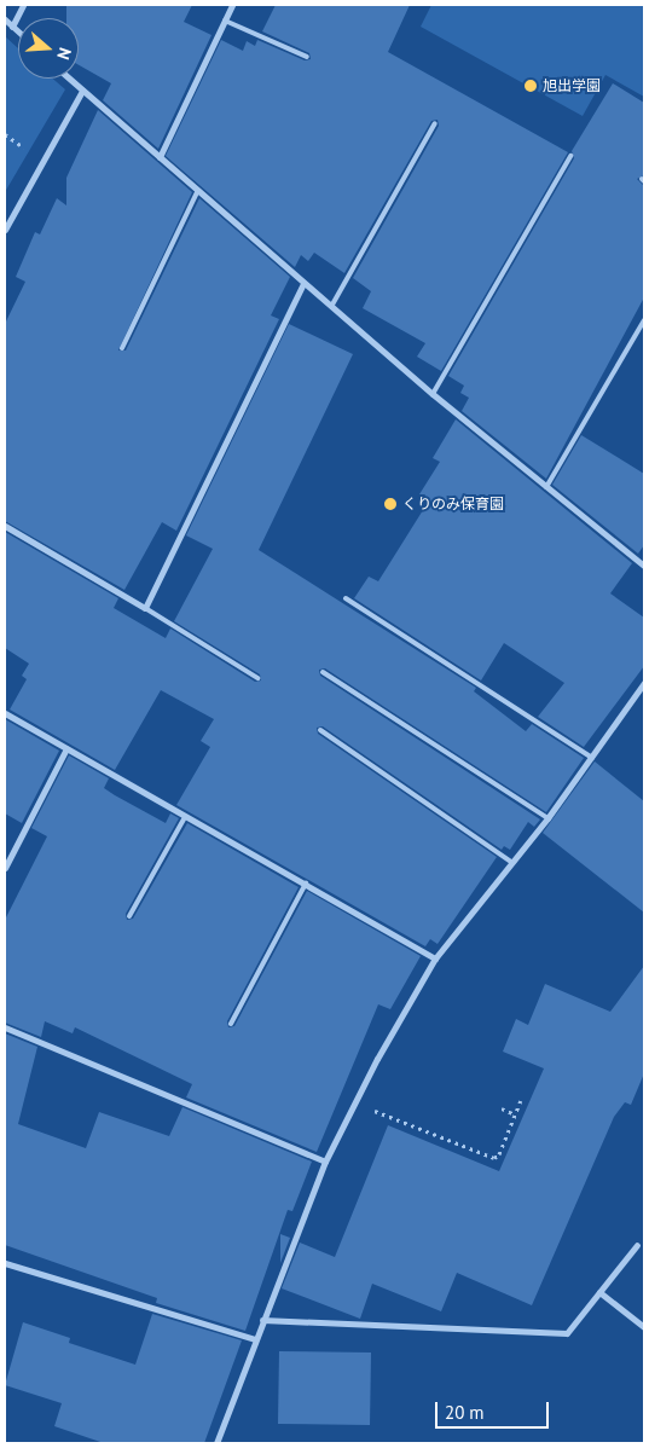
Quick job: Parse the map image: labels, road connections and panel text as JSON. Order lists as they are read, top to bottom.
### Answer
{
  "places": ["旭出学園", "くりのみ保育園"],
  "scale_bar": "20 m",
  "north": "right"
}
